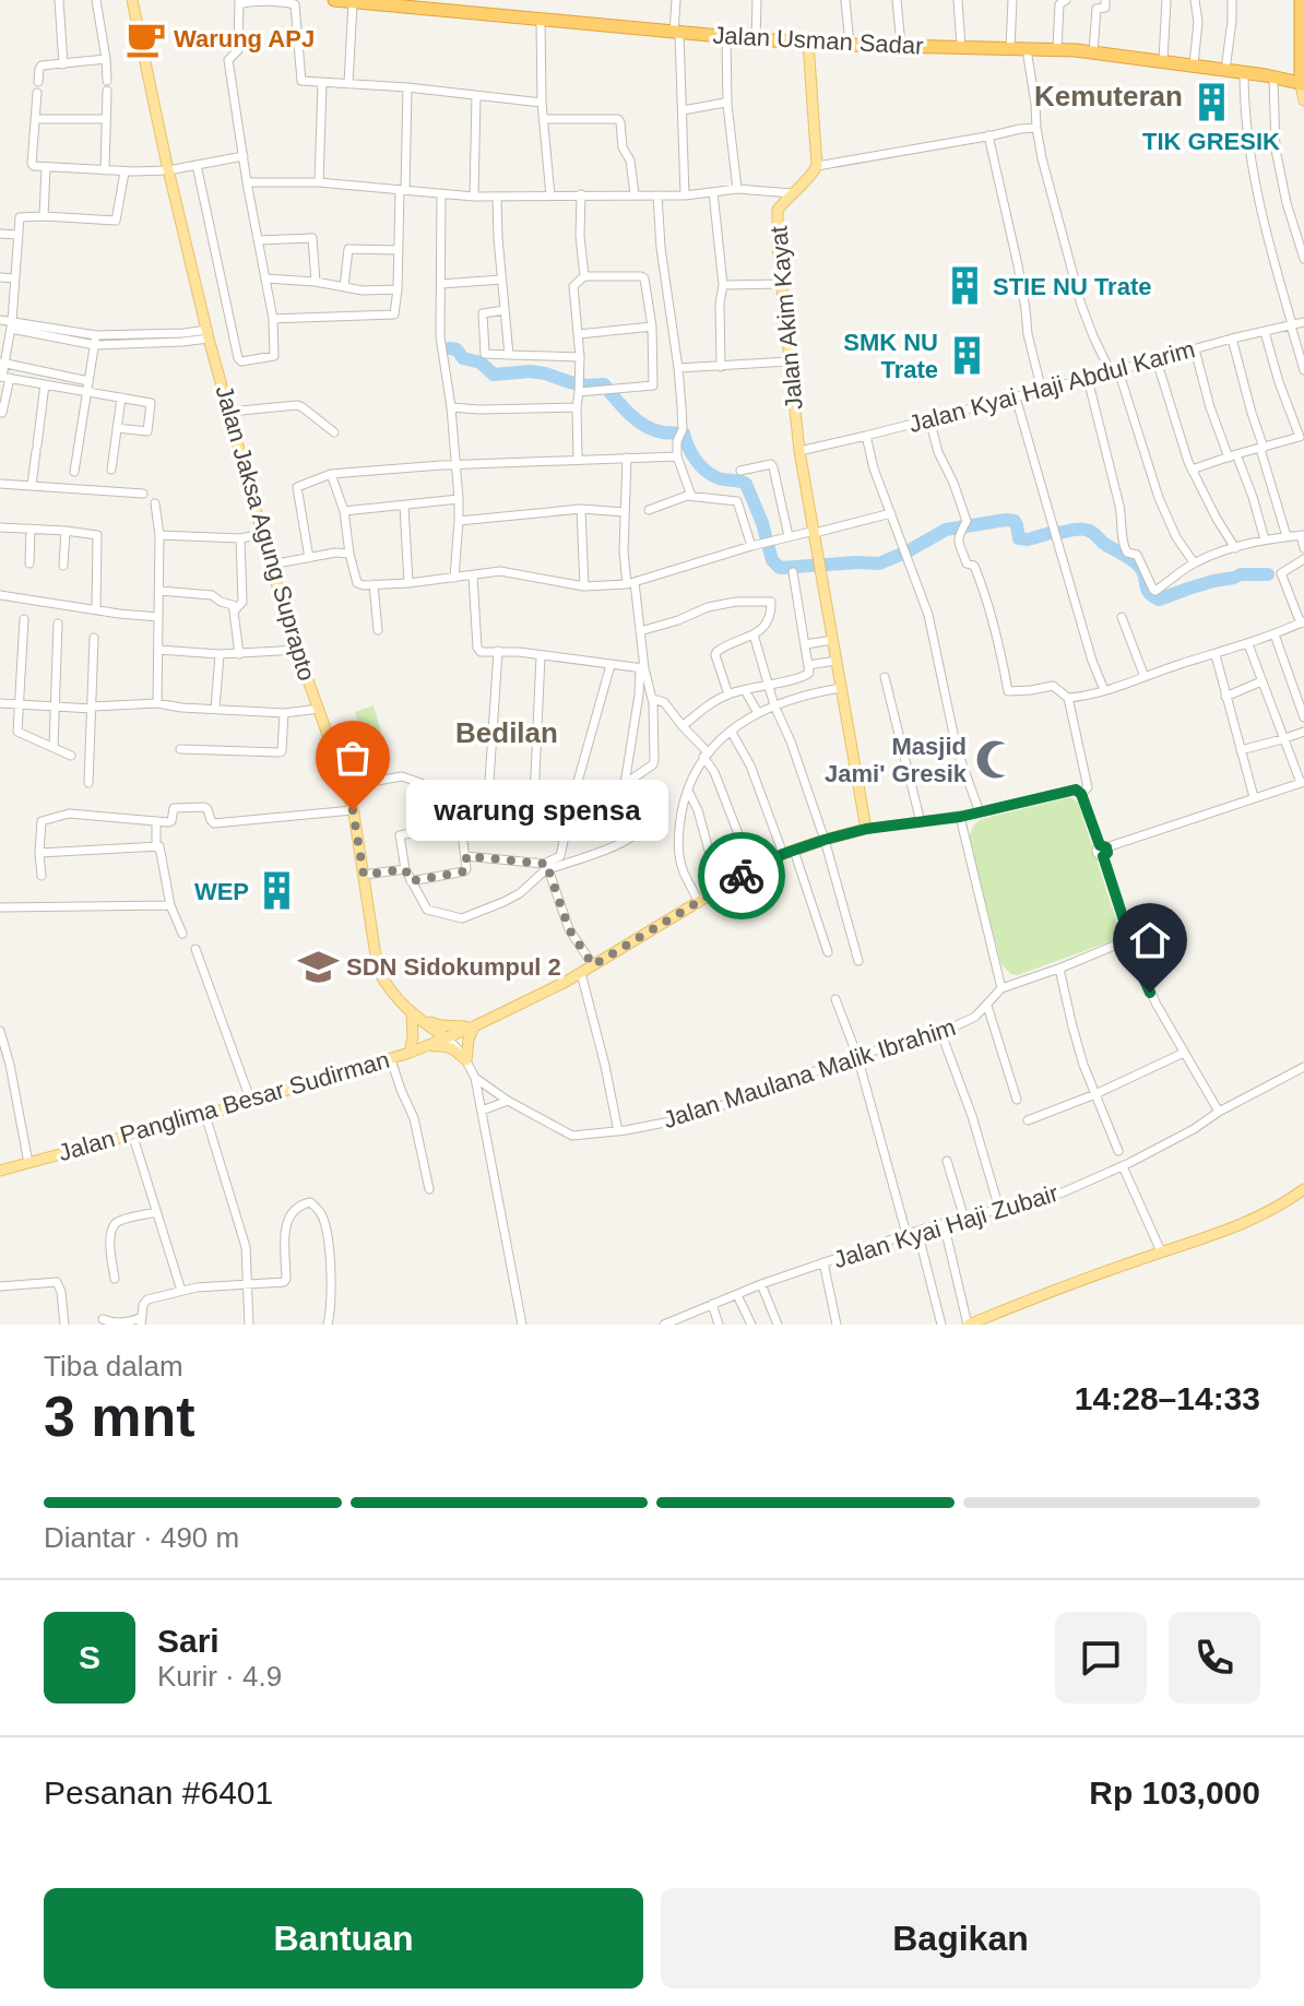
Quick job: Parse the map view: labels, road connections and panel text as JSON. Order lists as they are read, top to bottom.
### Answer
{
  "streets": {
    "highway": ["Jalan Usman Sadar"],
    "main road": ["Jalan Akim Kayat", "Jalan Jaksa Agung Suprapto", "Jalan Panglima Besar Sudirman"],
    "street": ["Jalan Kyai Haji Abdul Karim", "Jalan Maulana Malik Ibrahim", "Jalan Kyai Haji Zubair"]
  },
  "crossings": [
    ["Jalan Akim Kayat", "Jalan Kyai Haji Abdul Karim"],
    ["Jalan Akim Kayat", "Jalan Panglima Besar Sudirman"],
    ["Jalan Jaksa Agung Suprapto", "Jalan Panglima Besar Sudirman"]
  ],
  "districts": ["Kemuteran", "Bedilan"],
  "places": {
    "cafe": ["Warung APJ"],
    "building": [
      "TIK GRESIK",
      "STIE NU Trate",
      "SMK NU Trate",
      "WEP"
    ],
    "mosque": ["Masjid Jami' Gresik"],
    "other": ["warung spensa"],
    "school or university": ["SDN Sidokumpul 2"]
  },
  "page": {
    "bubble": "warung spensa",
    "heading": ["3 mnt", "Tiba dalam", "14:28–14:33"],
    "panel": [
      "Sari",
      "Kurir · 4.9",
      "Pesanan #6401",
      "Rp 103,000"
    ],
    "bar": "Diantar · 490 m",
    "round": "S",
    "buttons": ["Bantuan", "Bagikan"]
  }
}
